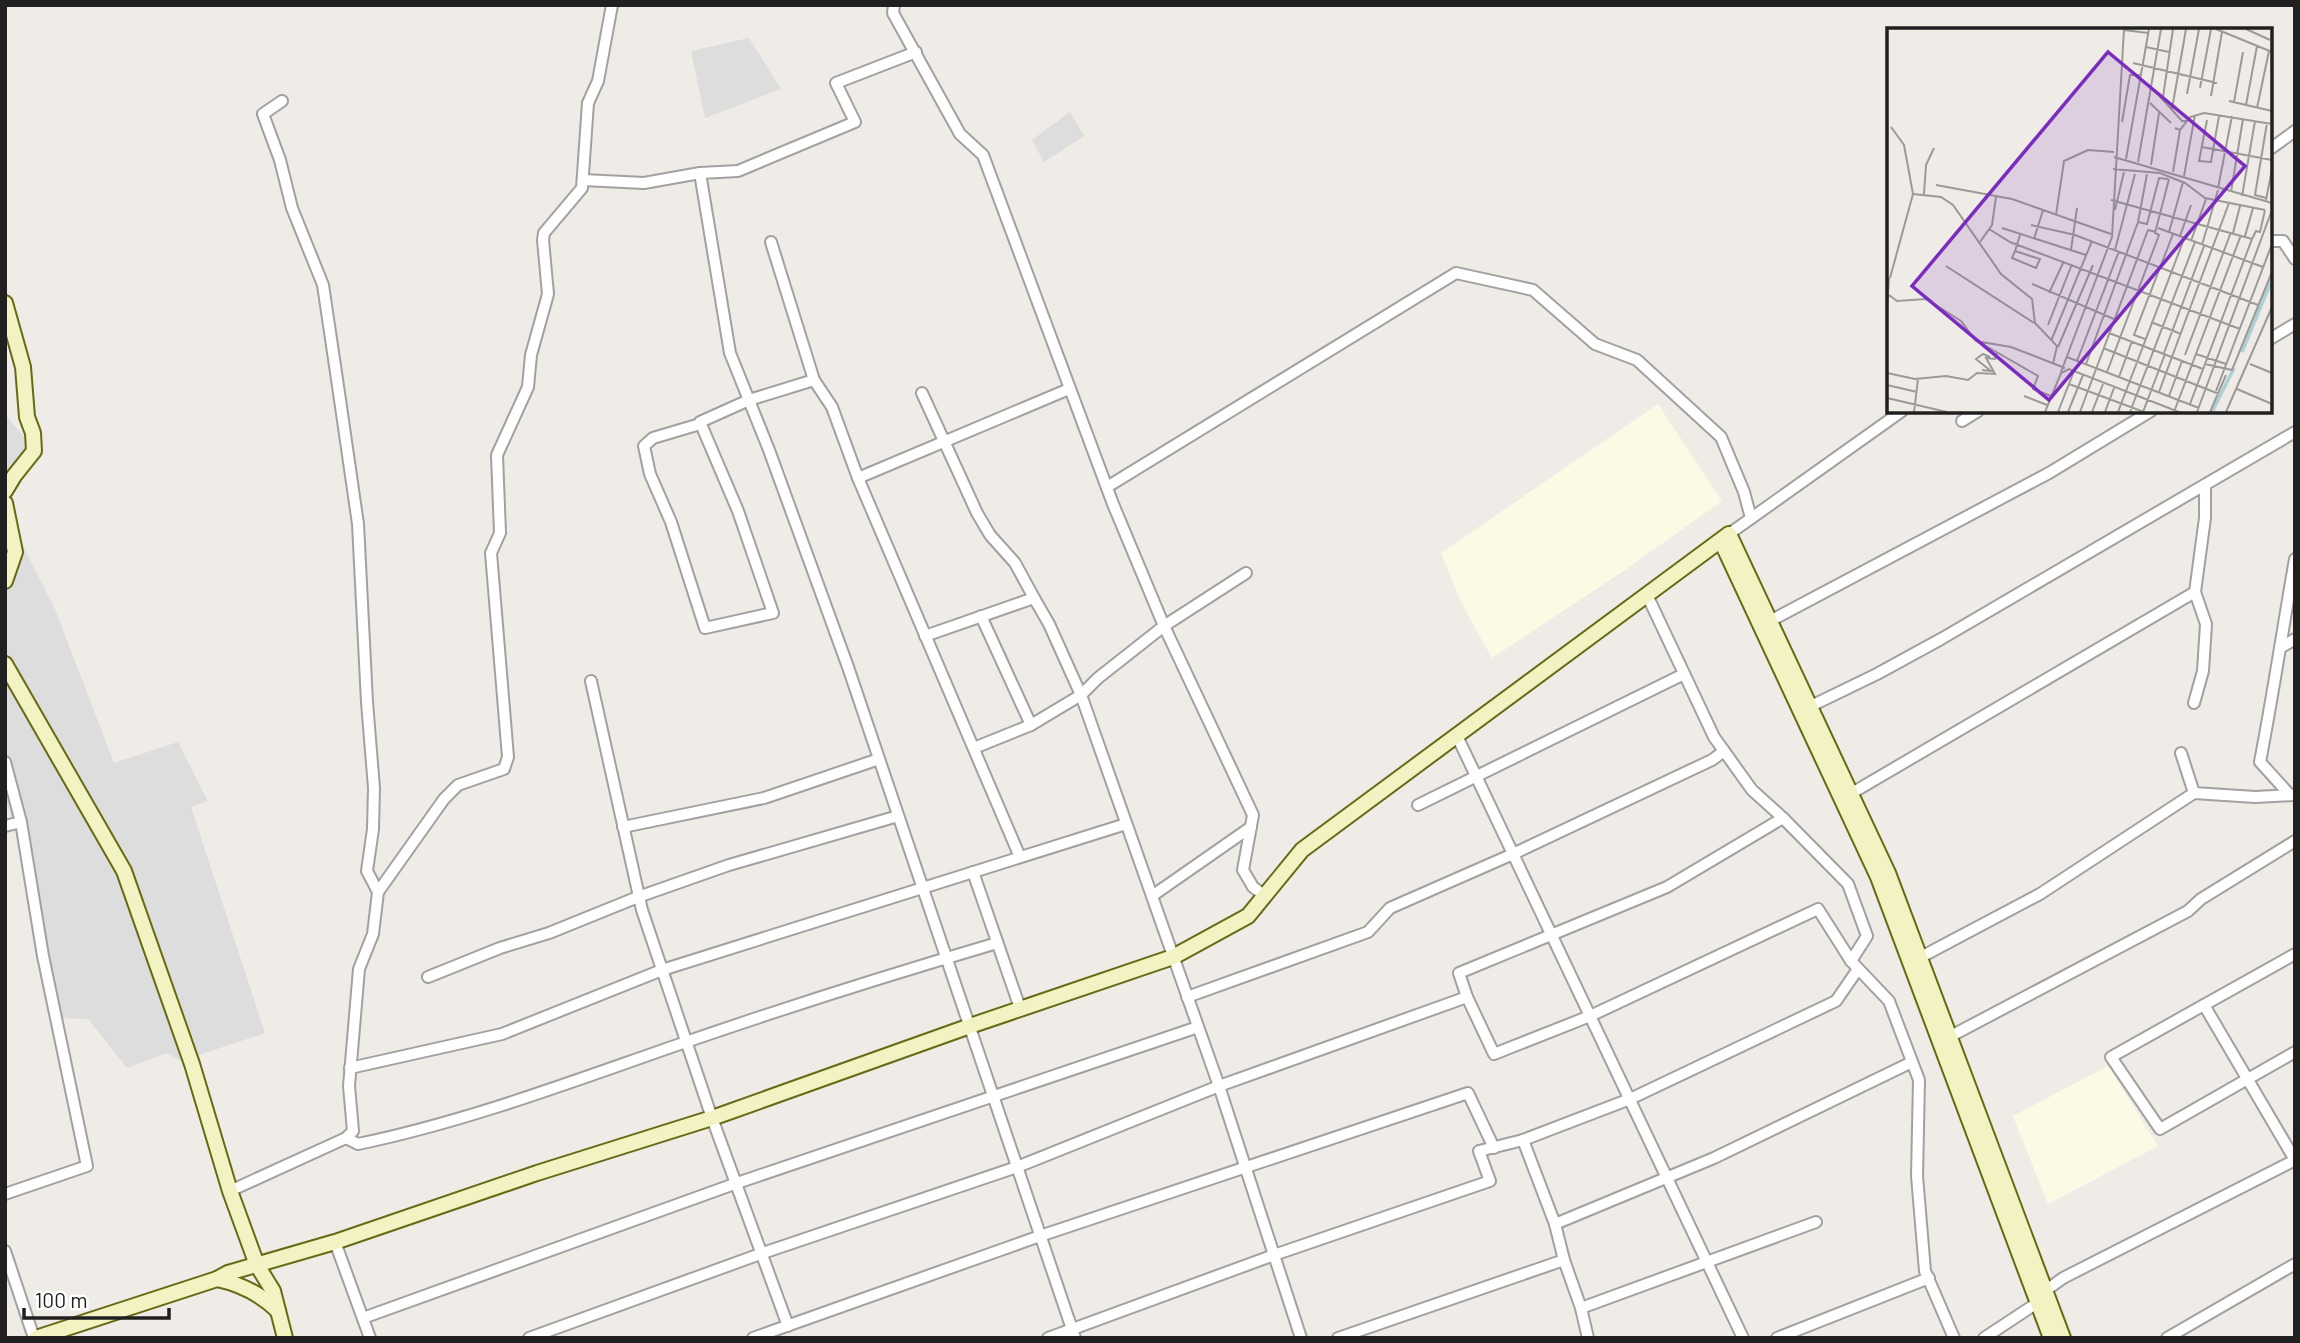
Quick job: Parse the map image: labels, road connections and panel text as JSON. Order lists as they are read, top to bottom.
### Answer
{
  "scale_bar": "100 m"
}
